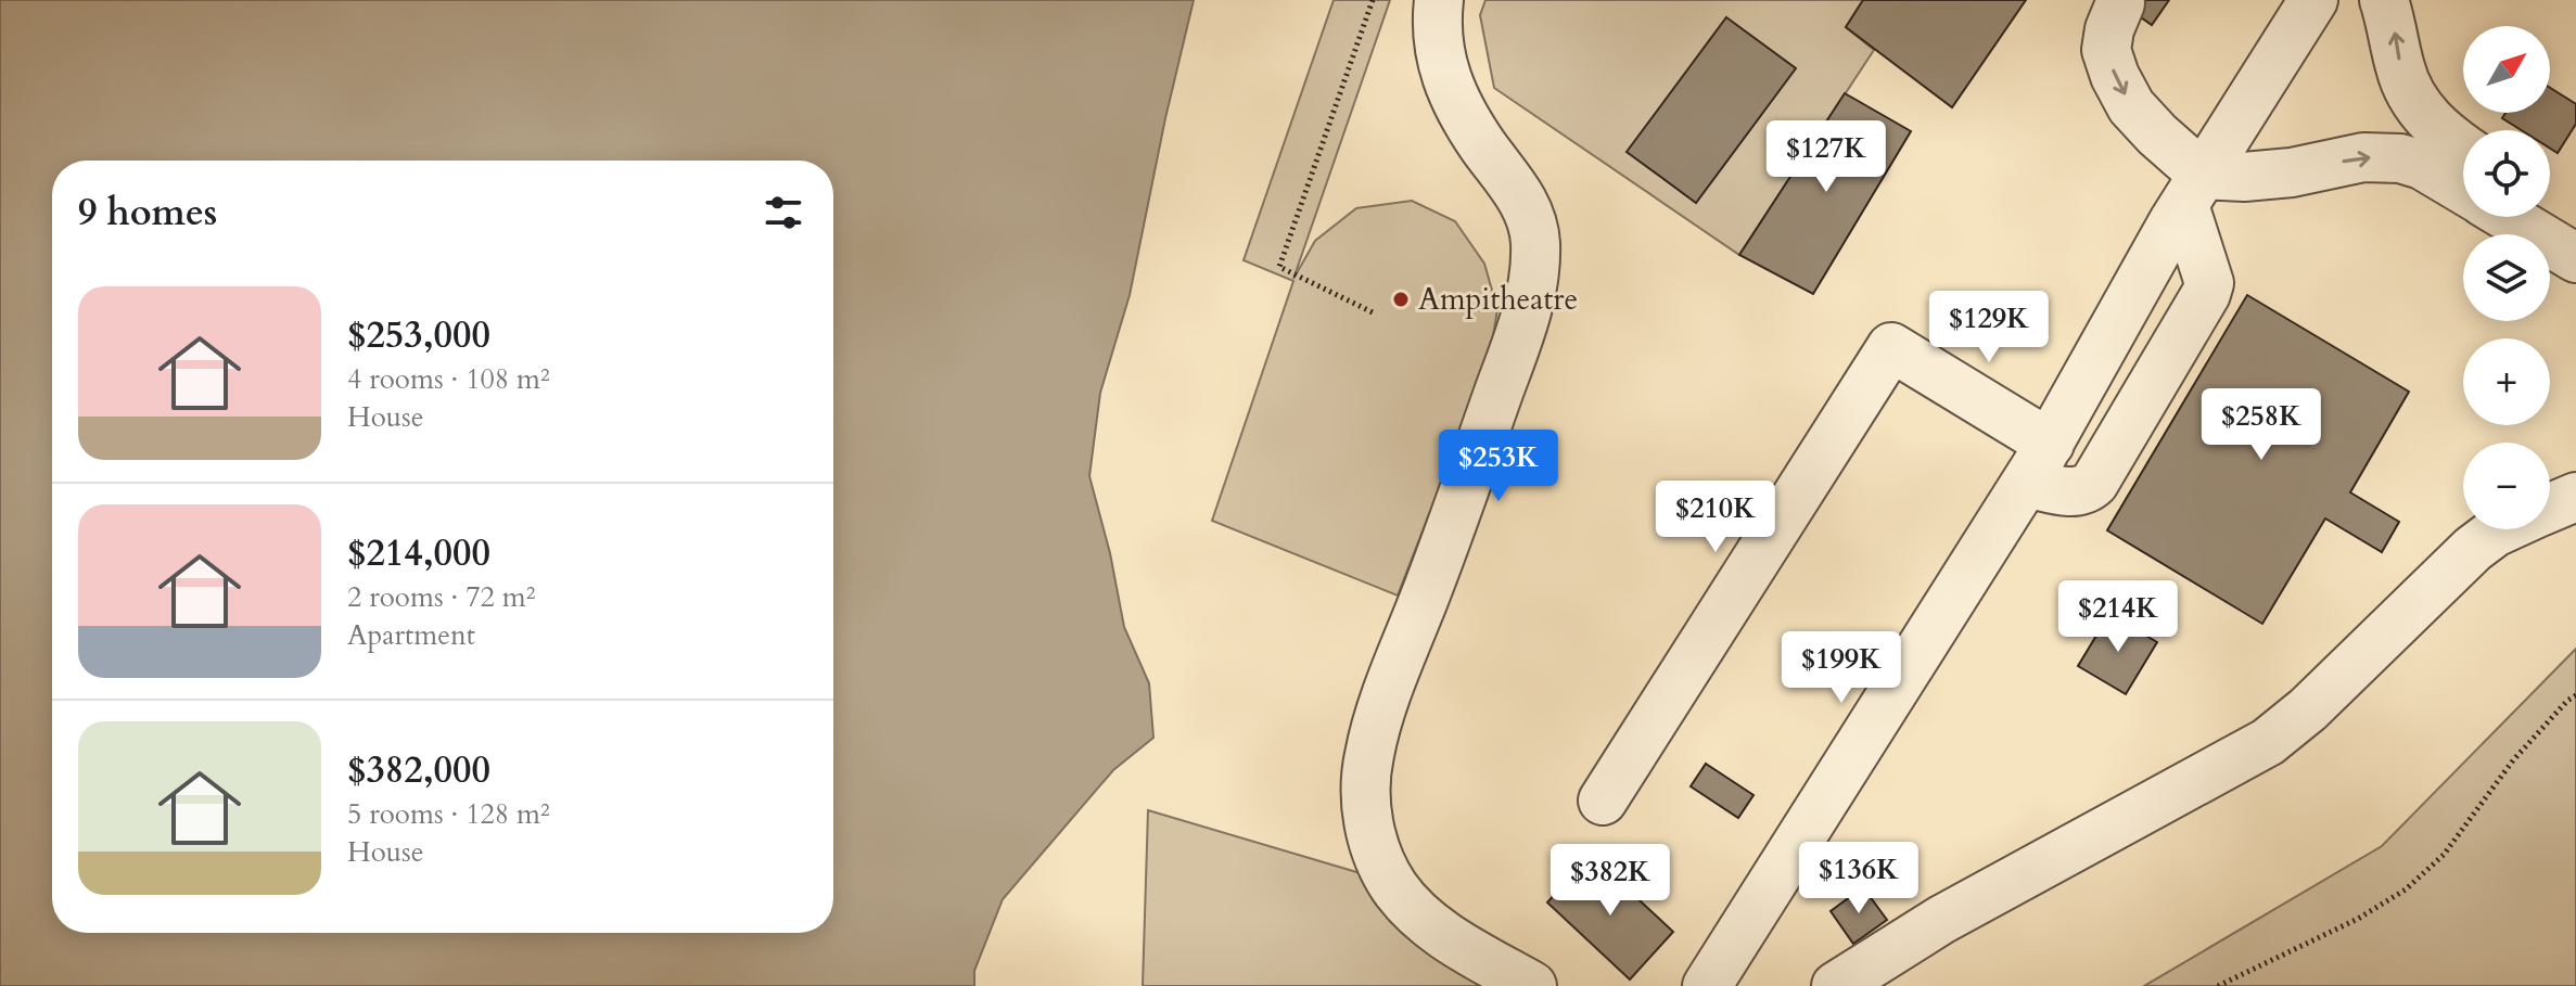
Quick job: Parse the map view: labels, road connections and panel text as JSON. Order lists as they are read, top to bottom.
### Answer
{
  "places": ["Ampitheatre"],
  "north": "top right",
  "page": {
    "map_buttons": ["+", "−"],
    "price": [
      "$127K",
      "$129K",
      "$258K",
      "$253K",
      "$210K",
      "$214K",
      "$199K",
      "$136K",
      "$382K"
    ],
    "heading": "9 homes",
    "list": [
      {
        "name": "$253,000",
        "note": "4 rooms · 108 m² · House"
      },
      {
        "name": "$214,000",
        "note": "2 rooms · 72 m² · Apartment"
      },
      {
        "name": "$382,000",
        "note": "5 rooms · 128 m² · House"
      }
    ]
  }
}
